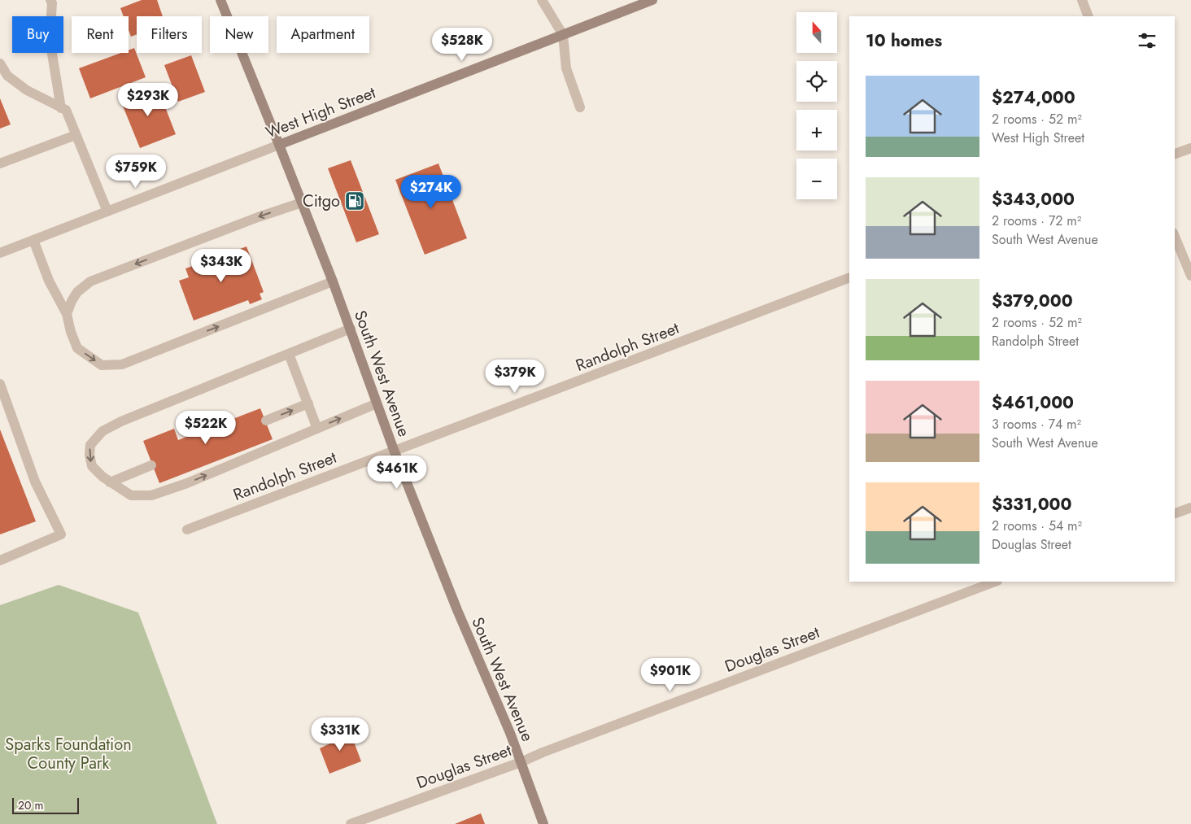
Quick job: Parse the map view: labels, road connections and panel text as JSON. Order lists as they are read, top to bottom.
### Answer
{
  "streets": {
    "main road": ["West High Street", "South West Avenue"],
    "street": ["Randolph Street", "Douglas Street"]
  },
  "crossings": [
    ["West High Street", "South West Avenue"],
    ["Randolph Street", "South West Avenue"],
    ["South West Avenue", "Douglas Street"]
  ],
  "parks": ["Sparks Foundation County Park"],
  "places": {
    "fuel station": ["Citgo"]
  },
  "scale_bar": "20 m",
  "north": "top",
  "page": {
    "map_buttons": ["+", "−"],
    "chip": [
      "Buy",
      "Rent",
      "Filters",
      "New",
      "Apartment"
    ],
    "heading": "10 homes",
    "price": [
      "$528K",
      "$293K",
      "$759K",
      "$274K",
      "$343K",
      "$379K",
      "$522K",
      "$461K",
      "$901K",
      "$331K"
    ],
    "list": [
      {
        "name": "$274,000",
        "note": "2 rooms · 52 m² · West High Street"
      },
      {
        "name": "$343,000",
        "note": "2 rooms · 72 m² · South West Avenue"
      },
      {
        "name": "$379,000",
        "note": "2 rooms · 52 m² · Randolph Street"
      },
      {
        "name": "$461,000",
        "note": "3 rooms · 74 m² · South West Avenue"
      },
      {
        "name": "$331,000",
        "note": "2 rooms · 54 m² · Douglas Street"
      }
    ],
    "scale": "20 m"
  }
}
